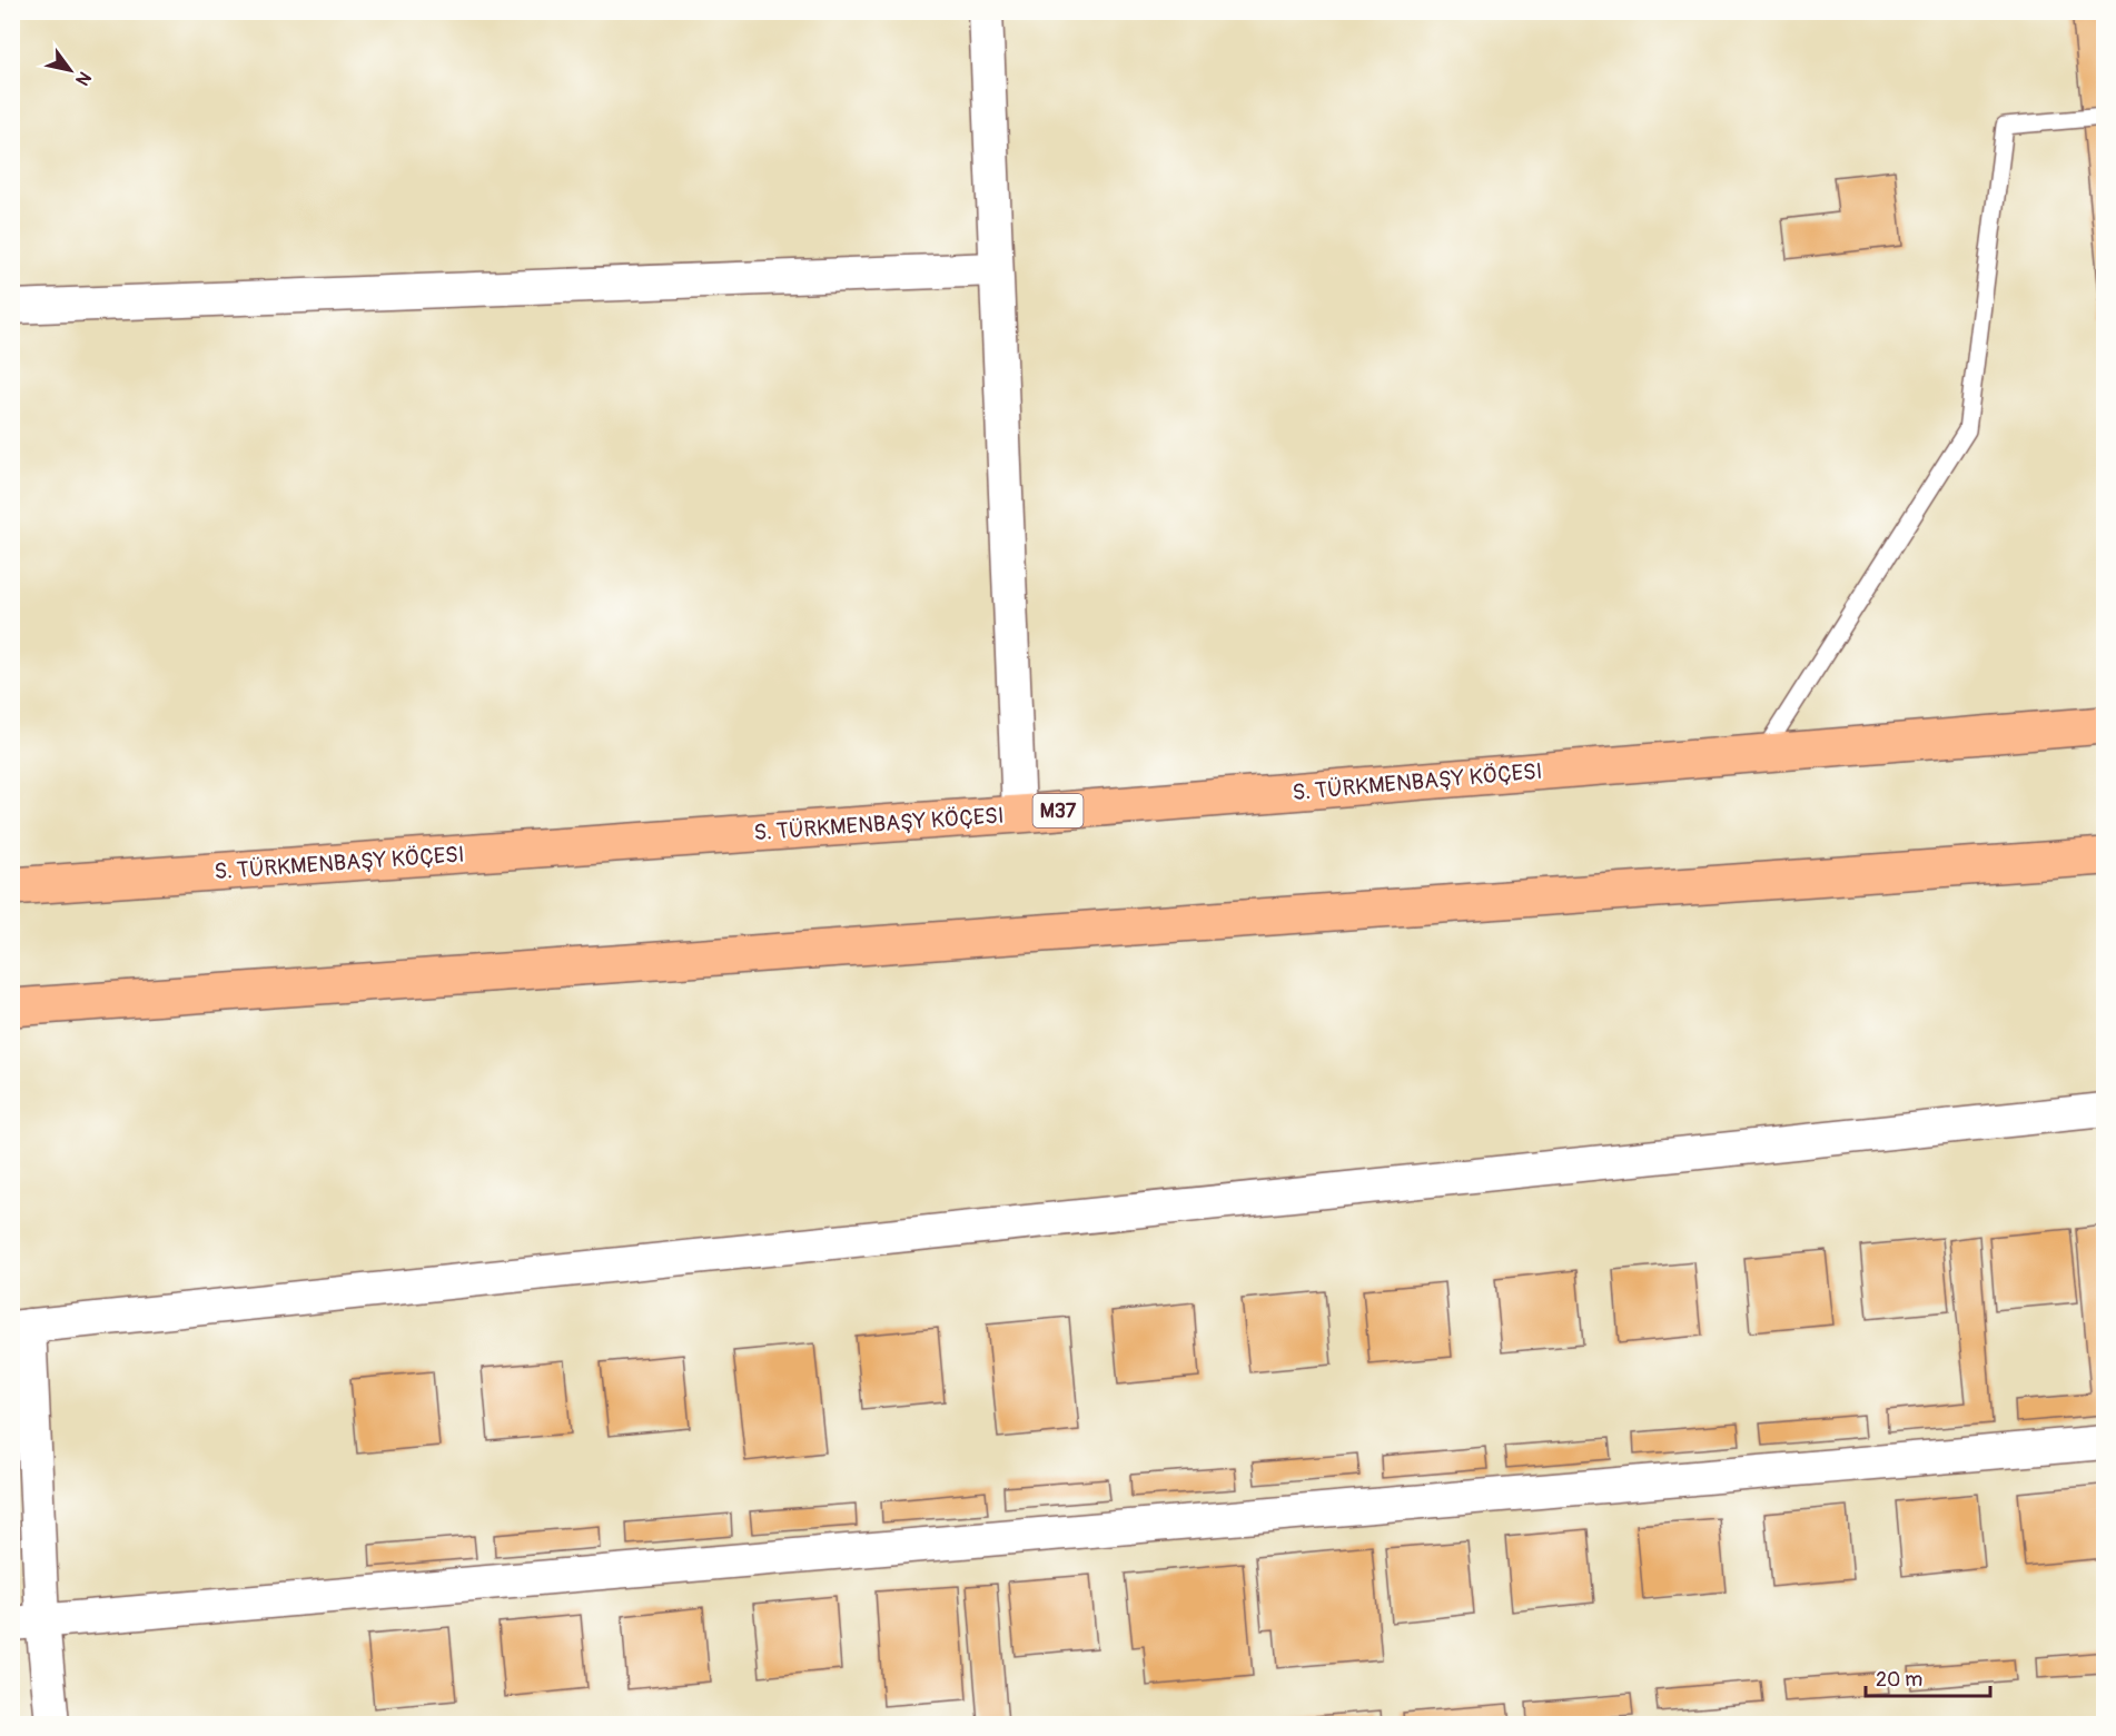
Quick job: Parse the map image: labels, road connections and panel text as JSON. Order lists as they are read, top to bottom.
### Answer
{
  "streets": {
    "highway": ["S. TÜRKMENBAŞY KÖÇESI", "M37"]
  },
  "scale_bar": "20 m",
  "north": "bottom right"
}
